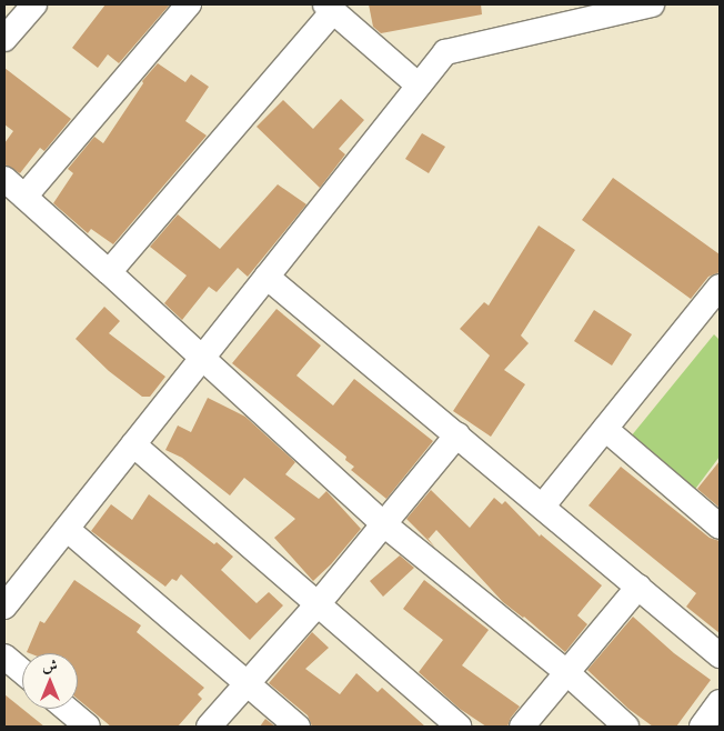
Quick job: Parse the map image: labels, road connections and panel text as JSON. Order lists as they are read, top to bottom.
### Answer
{
  "north": "top"
}
